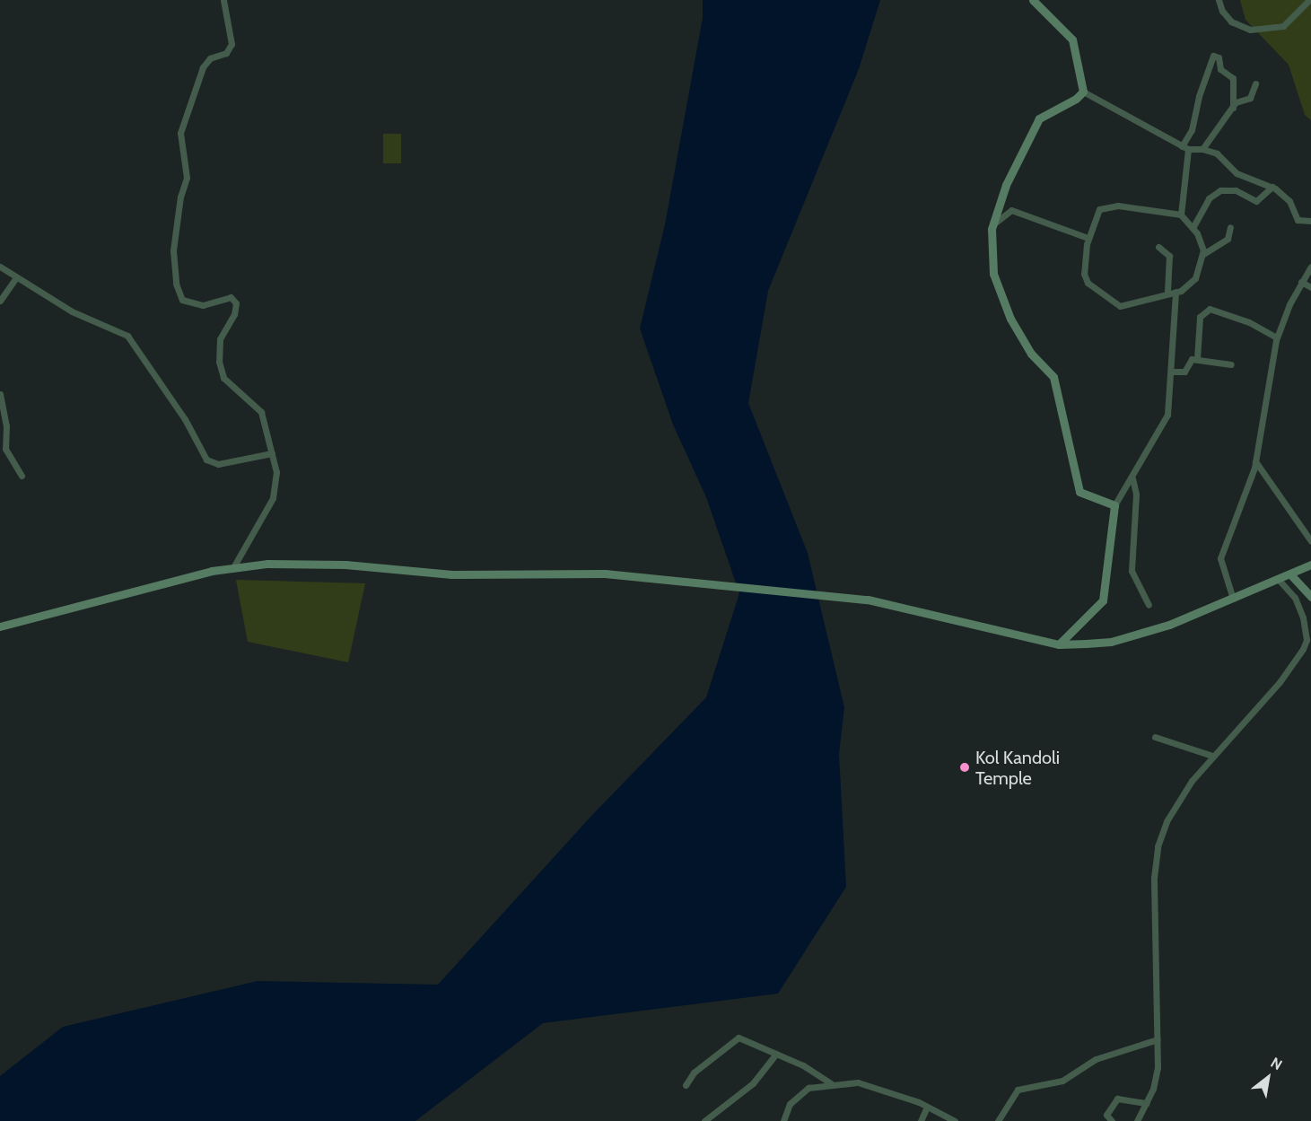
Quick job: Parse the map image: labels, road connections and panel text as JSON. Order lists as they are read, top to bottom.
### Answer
{
  "places": ["Kol Kandoli Temple"],
  "north": "top right"
}
